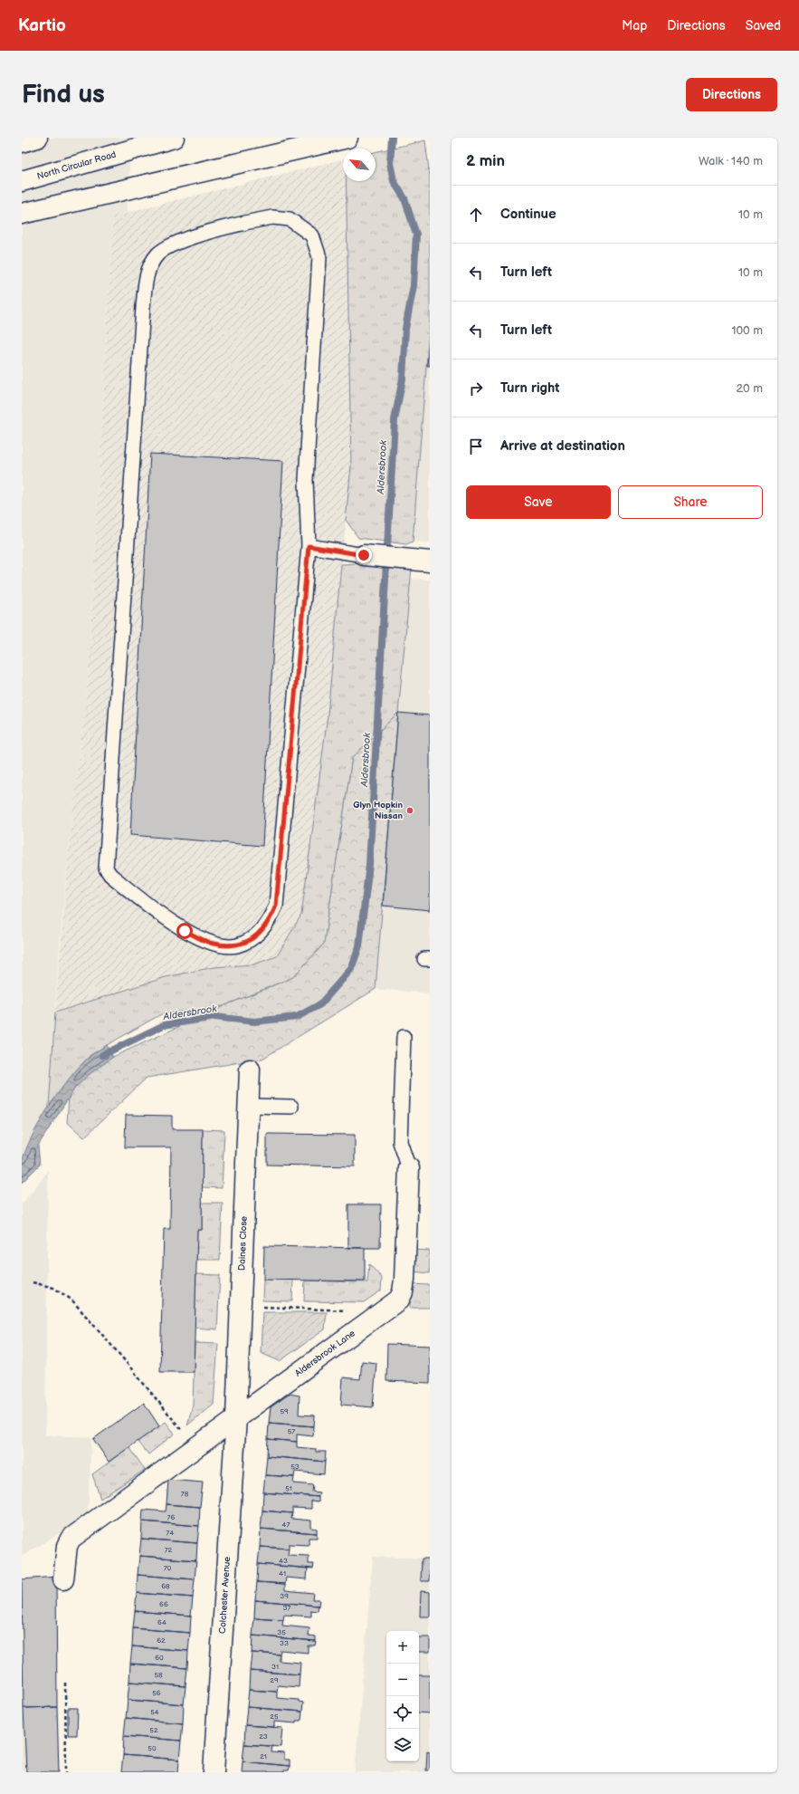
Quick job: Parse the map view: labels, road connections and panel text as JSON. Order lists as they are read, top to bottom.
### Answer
{
  "streets": {
    "main road": [
      "North Circular Road",
      "Daines Close",
      "Aldersbrook Lane",
      "Colchester Avenue"
    ]
  },
  "crossings": [
    ["Daines Close", "Aldersbrook Lane"],
    ["Daines Close", "Colchester Avenue"],
    ["Aldersbrook Lane", "Colchester Avenue"]
  ],
  "water": ["Aldersbrook"],
  "places": ["Glyn Hopkin Nissan"],
  "house_numbers": [
    "59",
    "57",
    "53",
    "51",
    "78",
    "76",
    "47",
    "74",
    "72",
    "43",
    "70",
    "41",
    "68",
    "39",
    "66",
    "37",
    "64",
    "35",
    "62",
    "33",
    "60",
    "31",
    "58",
    "29",
    "56",
    "54",
    "25",
    "52",
    "23",
    "50",
    "21"
  ],
  "north": "top left",
  "page": {
    "header": "Kartio",
    "nav": ["Map", "Directions", "Saved"],
    "buttons": [
      "Directions",
      ["Save", "Share"]
    ],
    "title": "Find us",
    "heading": ["2 min", "Walk · 140 m"],
    "list": [
      ["Continue", "10 m"],
      ["Turn left", "10 m"],
      ["Turn left", "100 m"],
      ["Turn right", "20 m"],
      "Arrive at destination"
    ],
    "map_buttons": ["+", "−"]
  }
}
